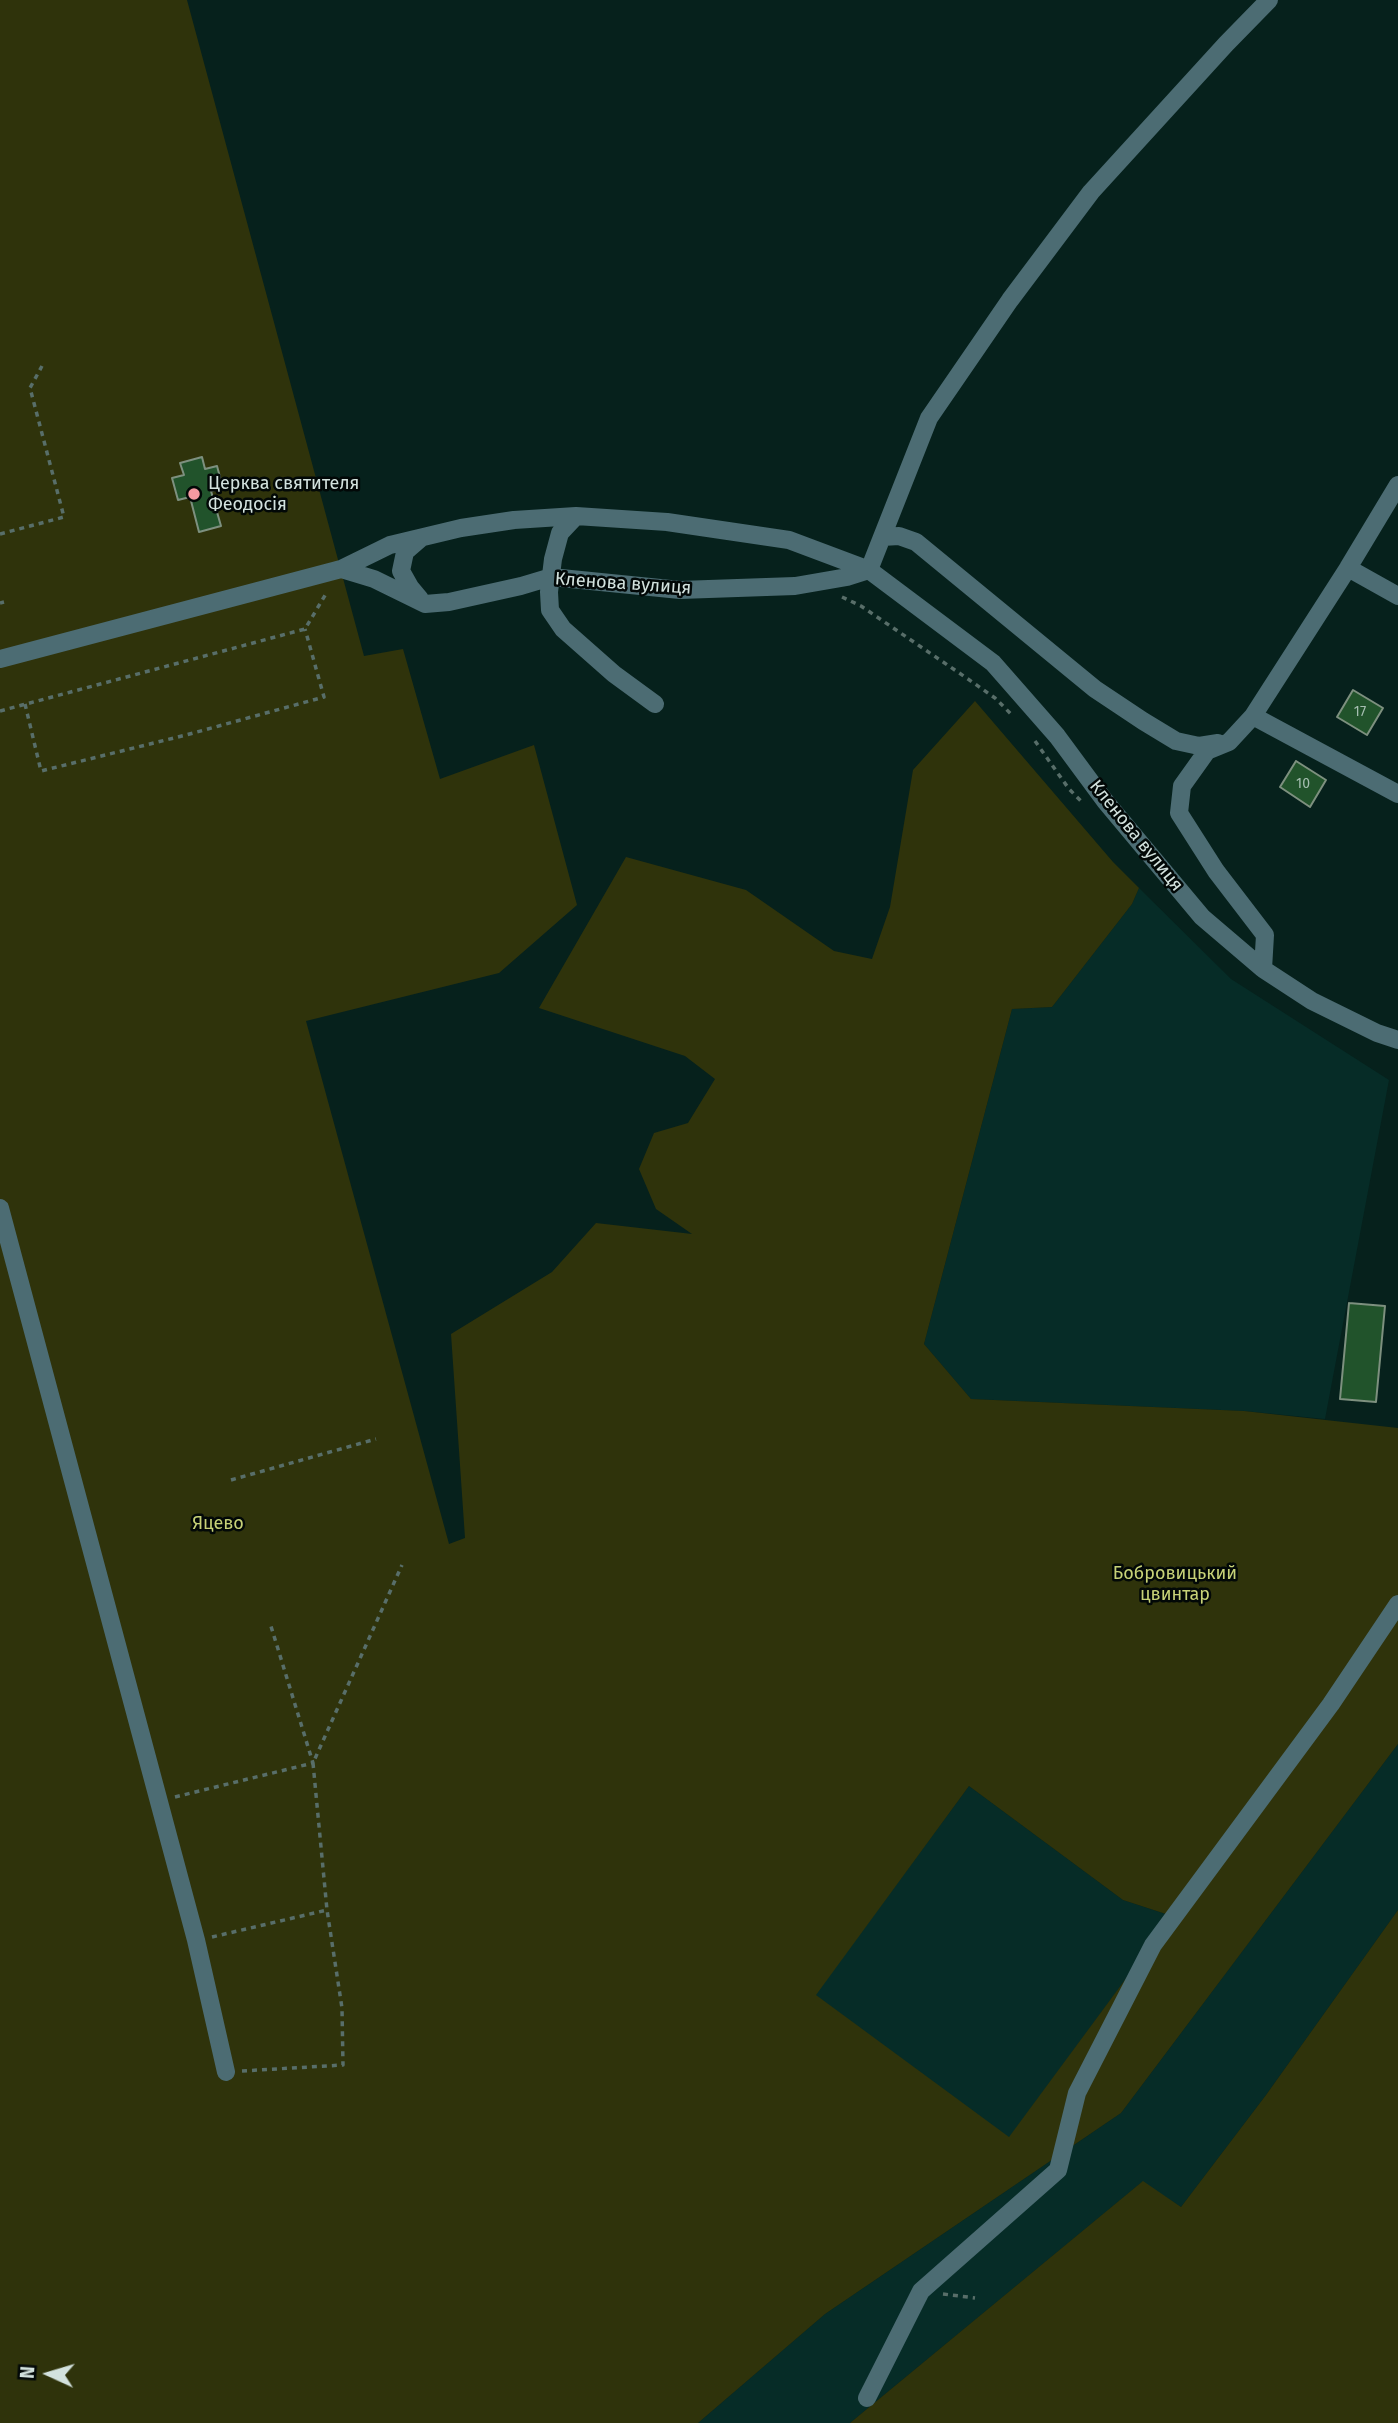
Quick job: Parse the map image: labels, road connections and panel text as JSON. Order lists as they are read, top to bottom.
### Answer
{
  "streets": {
    "street": ["Кленова вулиця"]
  },
  "parks": ["Яцево", "Бобровицький цвинтар"],
  "places": ["Церква святителя Феодосія"],
  "house_numbers": ["17", "10"],
  "north": "left"
}
